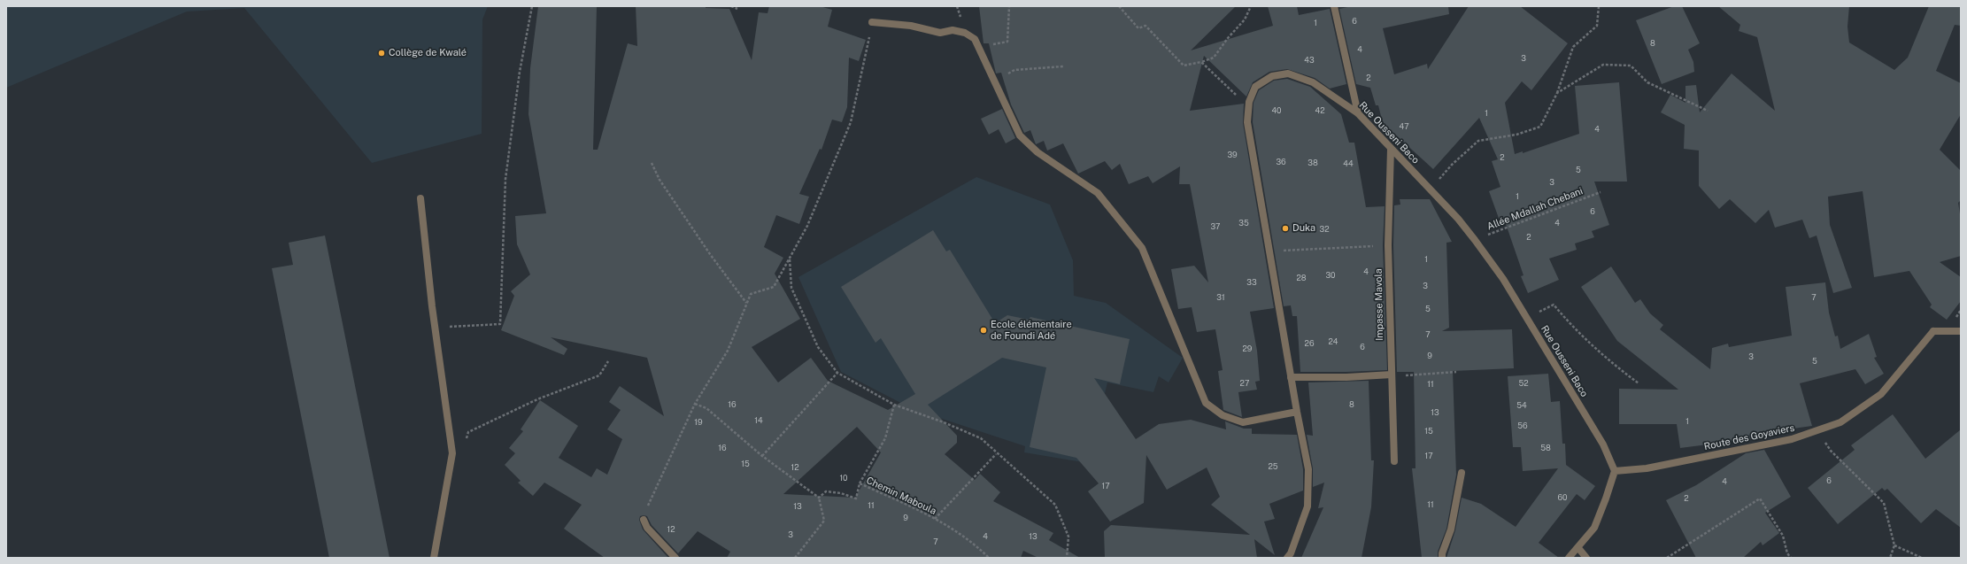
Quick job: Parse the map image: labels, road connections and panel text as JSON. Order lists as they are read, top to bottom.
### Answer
{
  "streets": {
    "street": ["Rue Ousseni Baco", "Impasse Mavola", "Route des Goyaviers"],
    "path": ["Allée Mdallah Chebani", "Chemin Maboula"]
  },
  "crossings": [
    ["Rue Ousseni Baco", "Allée Mdallah Chebani"],
    ["Rue Ousseni Baco", "Impasse Mavola"],
    ["Rue Ousseni Baco", "Route des Goyaviers"]
  ],
  "places": ["Collège de Kwalé", "Duka", "Ecole élémentaire de Foundi Adé"],
  "house_numbers": [
    "6",
    "1",
    "8",
    "4",
    "3",
    "43",
    "2",
    "40",
    "42",
    "1",
    "47",
    "4",
    "39",
    "2",
    "36",
    "38",
    "44",
    "5",
    "3",
    "1",
    "6",
    "35",
    "4",
    "37",
    "32",
    "2",
    "1",
    "4",
    "30",
    "28",
    "33",
    "3",
    "31",
    "7",
    "5",
    "7",
    "24",
    "26",
    "6",
    "29",
    "9",
    "3",
    "5",
    "27",
    "52",
    "11",
    "16",
    "8",
    "54",
    "13",
    "14",
    "1",
    "19",
    "56",
    "15",
    "16",
    "58",
    "17",
    "15",
    "25",
    "12",
    "10",
    "6",
    "4",
    "17",
    "60",
    "2",
    "11",
    "11",
    "13",
    "9",
    "12",
    "3",
    "4",
    "13",
    "7"
  ]
}
